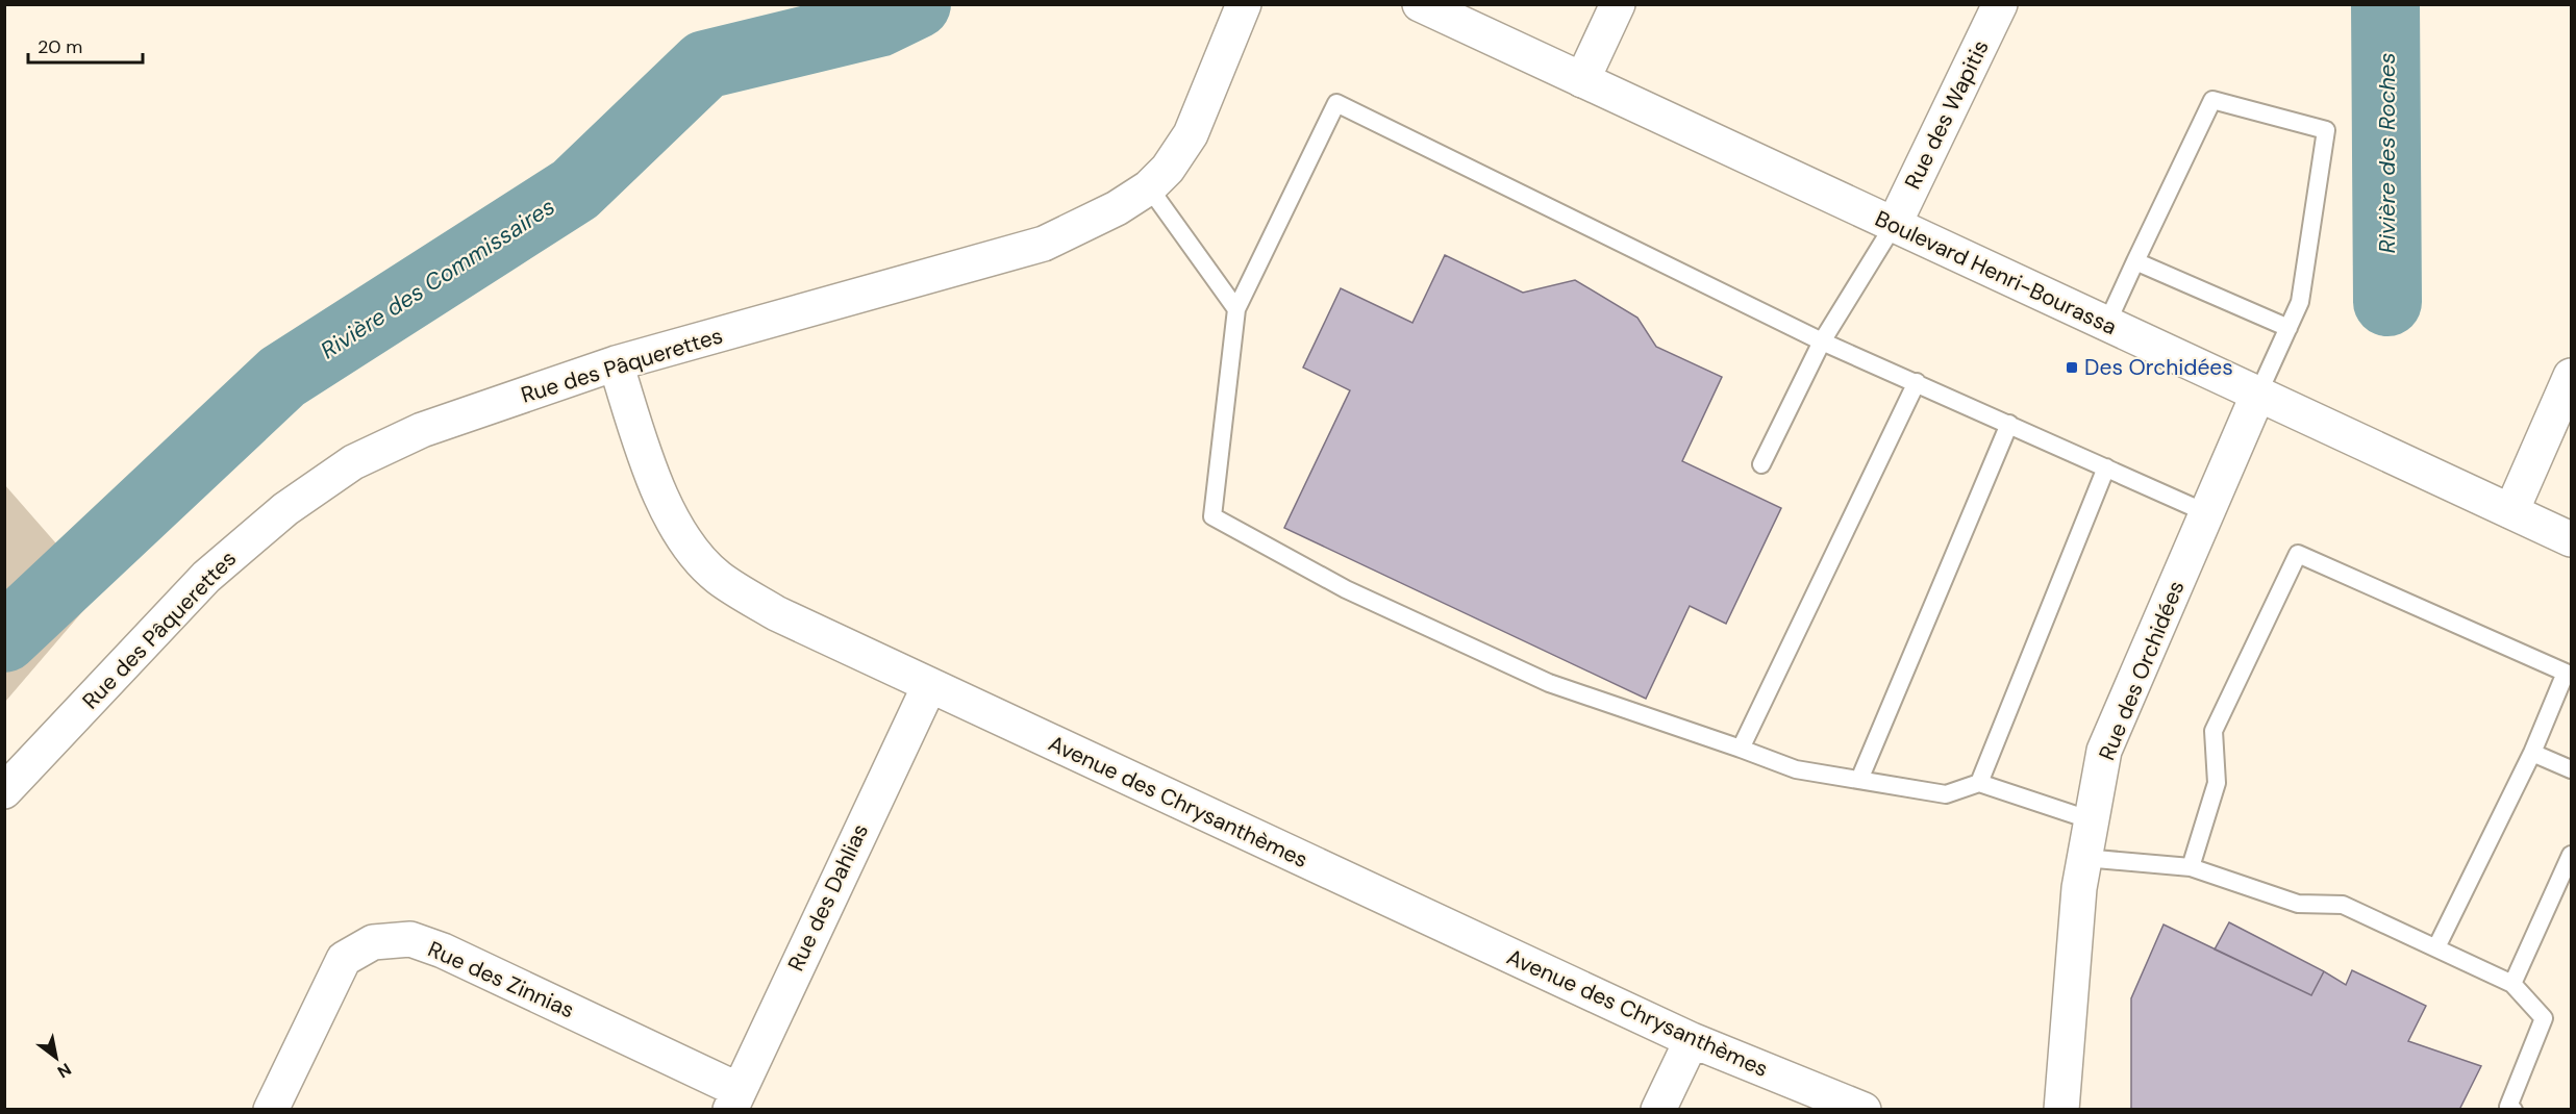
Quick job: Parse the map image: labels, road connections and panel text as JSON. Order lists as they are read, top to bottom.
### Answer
{
  "streets": {
    "street": [
      "Rue des Wapitis",
      "Boulevard Henri-Bourassa",
      "Rue des Pâquerettes",
      "Rue des Orchidées",
      "Avenue des Chrysanthèmes",
      "Rue des Dahlias",
      "Rue des Zinnias"
    ]
  },
  "crossings": [
    ["Rue des Wapitis", "Boulevard Henri-Bourassa"],
    ["Boulevard Henri-Bourassa", "Rue des Orchidées"],
    ["Rue des Pâquerettes", "Avenue des Chrysanthèmes"],
    ["Avenue des Chrysanthèmes", "Rue des Dahlias"],
    ["Rue des Dahlias", "Rue des Zinnias"]
  ],
  "water": ["Rivière des Roches", "Rivière des Commissaires"],
  "places": {
    "transit": ["Des Orchidées"]
  },
  "scale_bar": "20 m",
  "north": "bottom right"
}
